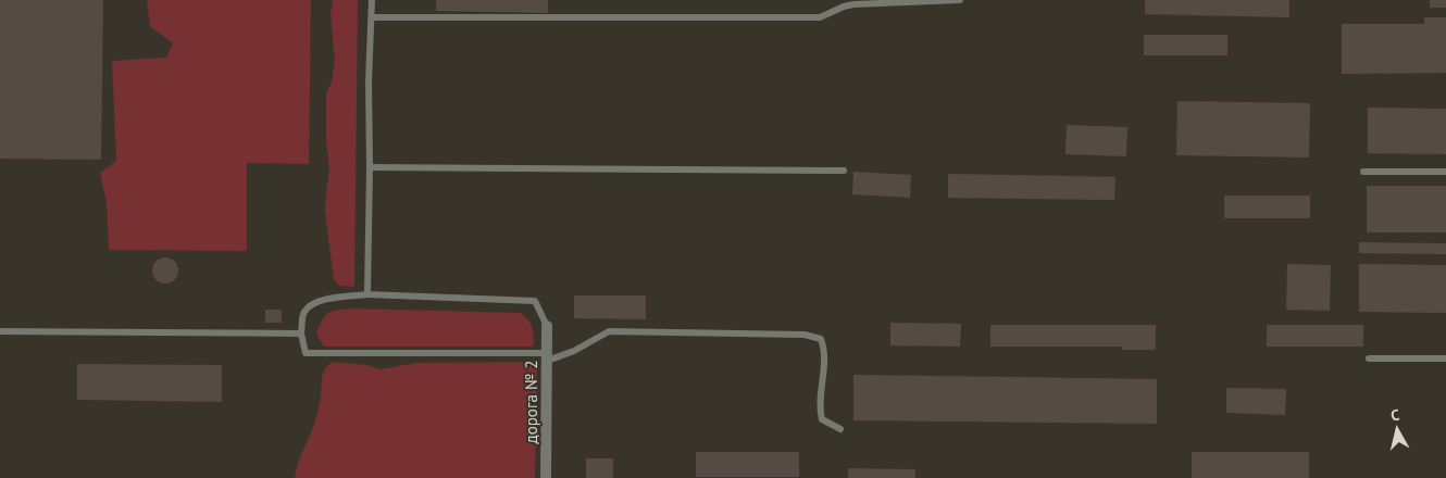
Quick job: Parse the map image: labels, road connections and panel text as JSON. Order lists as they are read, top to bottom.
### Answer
{
  "streets": {
    "street": ["дорога № 2"]
  },
  "north": "top"
}
